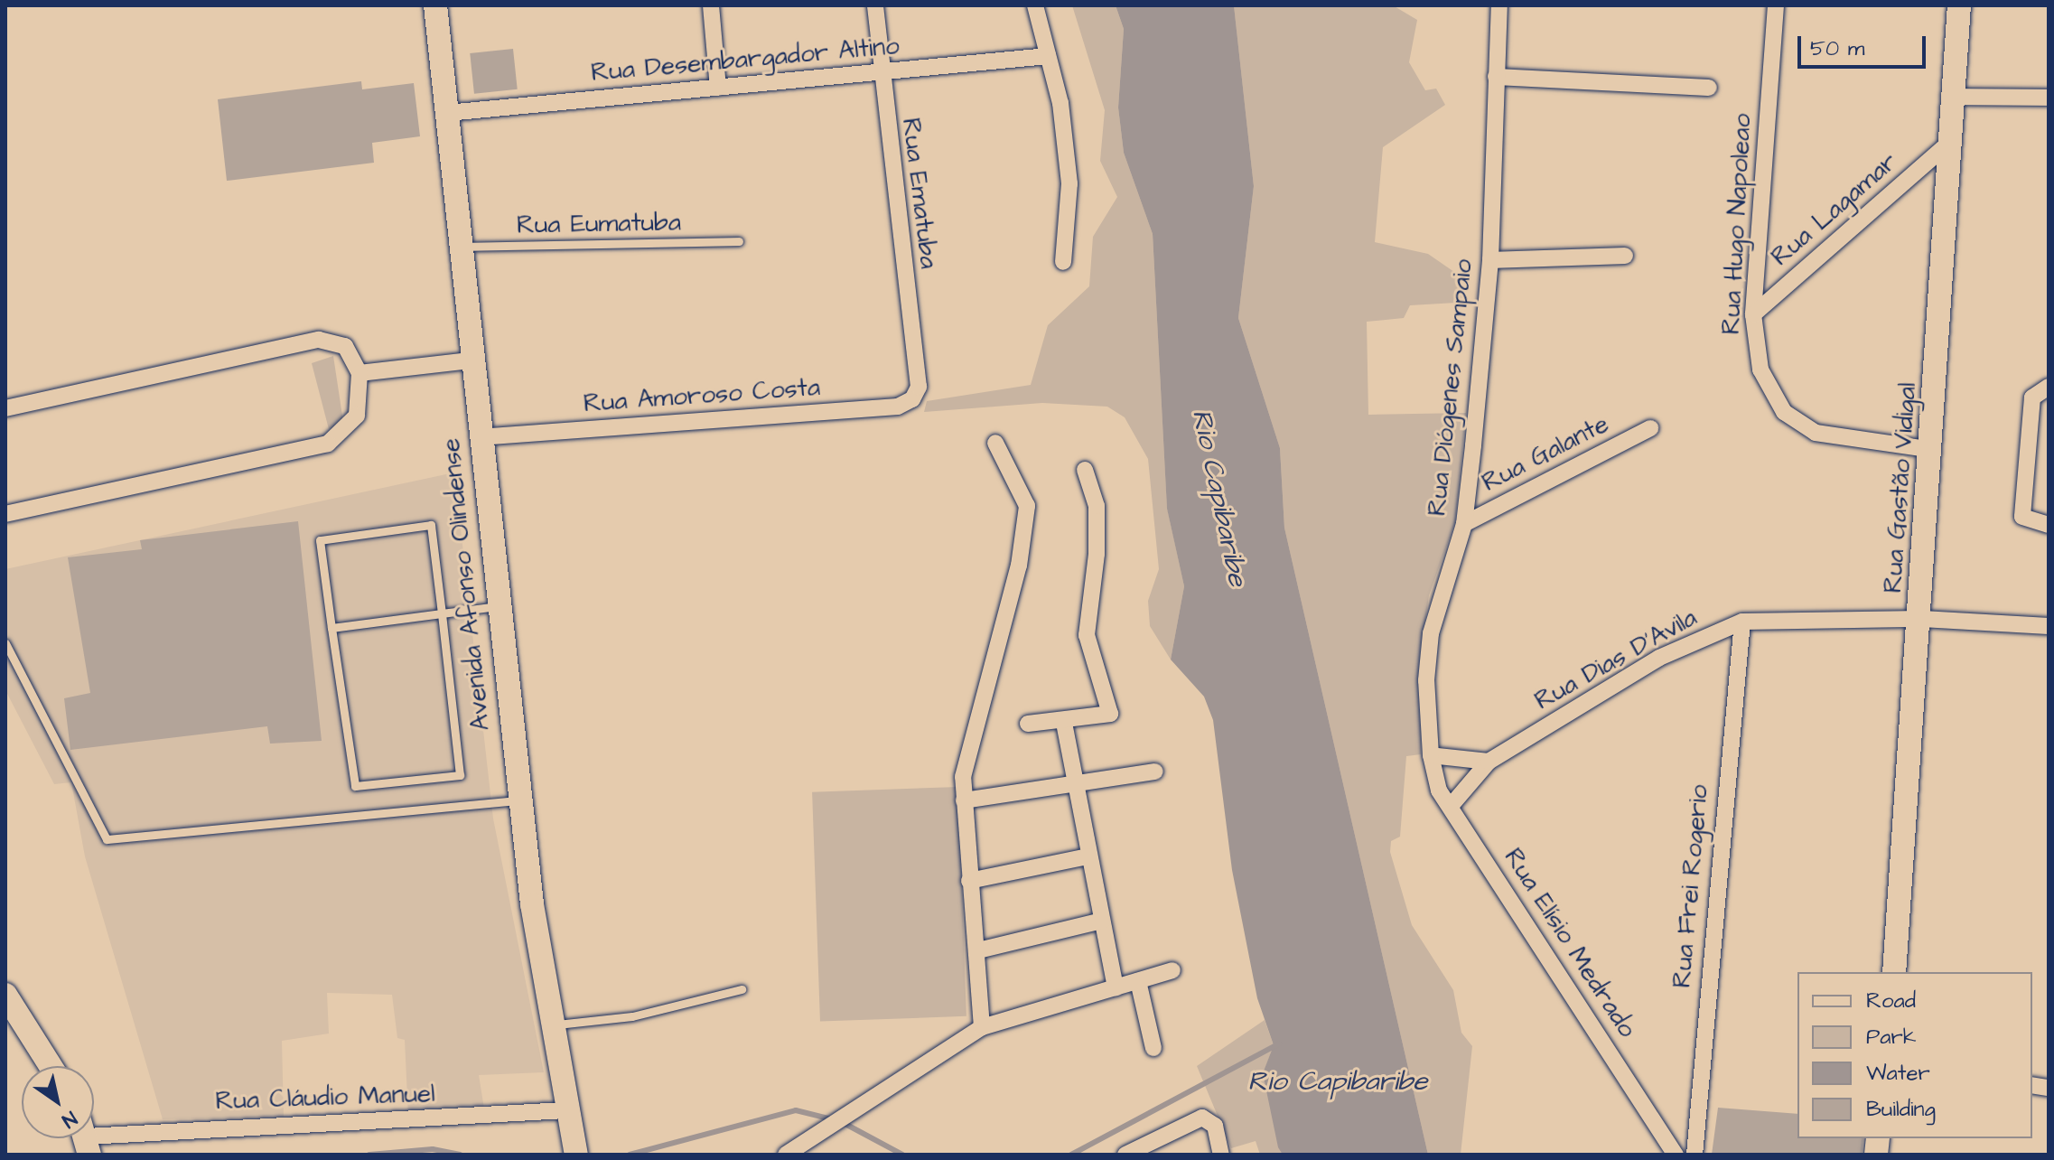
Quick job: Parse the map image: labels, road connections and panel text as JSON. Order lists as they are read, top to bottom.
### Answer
{
  "streets": {
    "main road": ["Rua Gastão Vidigal", "Avenida Afonso Olindense"],
    "street": [
      "Rua Desembargador Altino",
      "Rua Ematuba",
      "Rua Lagamar",
      "Rua Hugo Napoleao",
      "Rua Diógenes Sampaio",
      "Rua Amoroso Costa",
      "Rua Galante",
      "Rua Dias D'Avila",
      "Rua Frei Rogerio",
      "Rua Elísio Medrado",
      "Rua Cláudio Manuel"
    ],
    "lane": ["Rua Eumatuba"]
  },
  "crossings": [
    ["Rua Desembargador Altino", "Rua Ematuba"],
    ["Rua Desembargador Altino", "Avenida Afonso Olindense"],
    ["Rua Ematuba", "Rua Amoroso Costa"],
    ["Rua Lagamar", "Rua Hugo Napoleao"],
    ["Rua Lagamar", "Rua Gastão Vidigal"],
    ["Rua Eumatuba", "Avenida Afonso Olindense"],
    ["Rua Hugo Napoleao", "Rua Gastão Vidigal"],
    ["Rua Diógenes Sampaio", "Rua Galante"],
    ["Rua Diógenes Sampaio", "Rua Elísio Medrado"],
    ["Rua Amoroso Costa", "Avenida Afonso Olindense"],
    ["Rua Gastão Vidigal", "Rua Dias D'Avila"],
    ["Avenida Afonso Olindense", "Rua Cláudio Manuel"],
    ["Rua Dias D'Avila", "Rua Frei Rogerio"],
    ["Rua Dias D'Avila", "Rua Elísio Medrado"]
  ],
  "water": ["Rio Capibaribe"],
  "legend": [
    "Road",
    "Park",
    "Water",
    "Building"
  ],
  "scale_bar": "50 m",
  "north": "bottom right"
}
